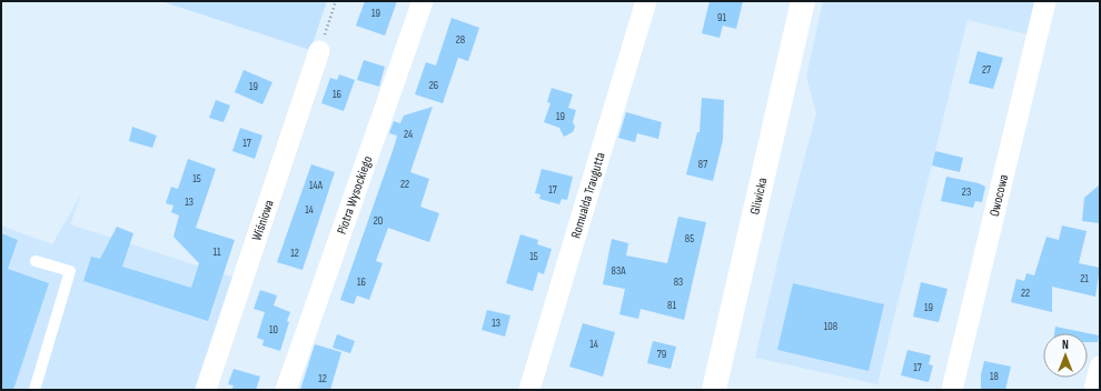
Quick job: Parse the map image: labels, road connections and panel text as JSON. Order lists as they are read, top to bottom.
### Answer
{
  "streets": {
    "main road": ["Gliwicka"],
    "street": [
      "Piotra Wysockiego",
      "Romualda Traugutta",
      "Owocowa",
      "Wiśniowa"
    ]
  },
  "house_numbers": [
    "19",
    "91",
    "28",
    "27",
    "26",
    "19",
    "16",
    "19",
    "24",
    "17",
    "87",
    "15",
    "22",
    "14A",
    "17",
    "23",
    "13",
    "14",
    "20",
    "85",
    "11",
    "12",
    "15",
    "83A",
    "21",
    "16",
    "83",
    "22",
    "81",
    "19",
    "13",
    "108",
    "10",
    "14",
    "79",
    "17",
    "18",
    "12"
  ],
  "north": "top"
}
